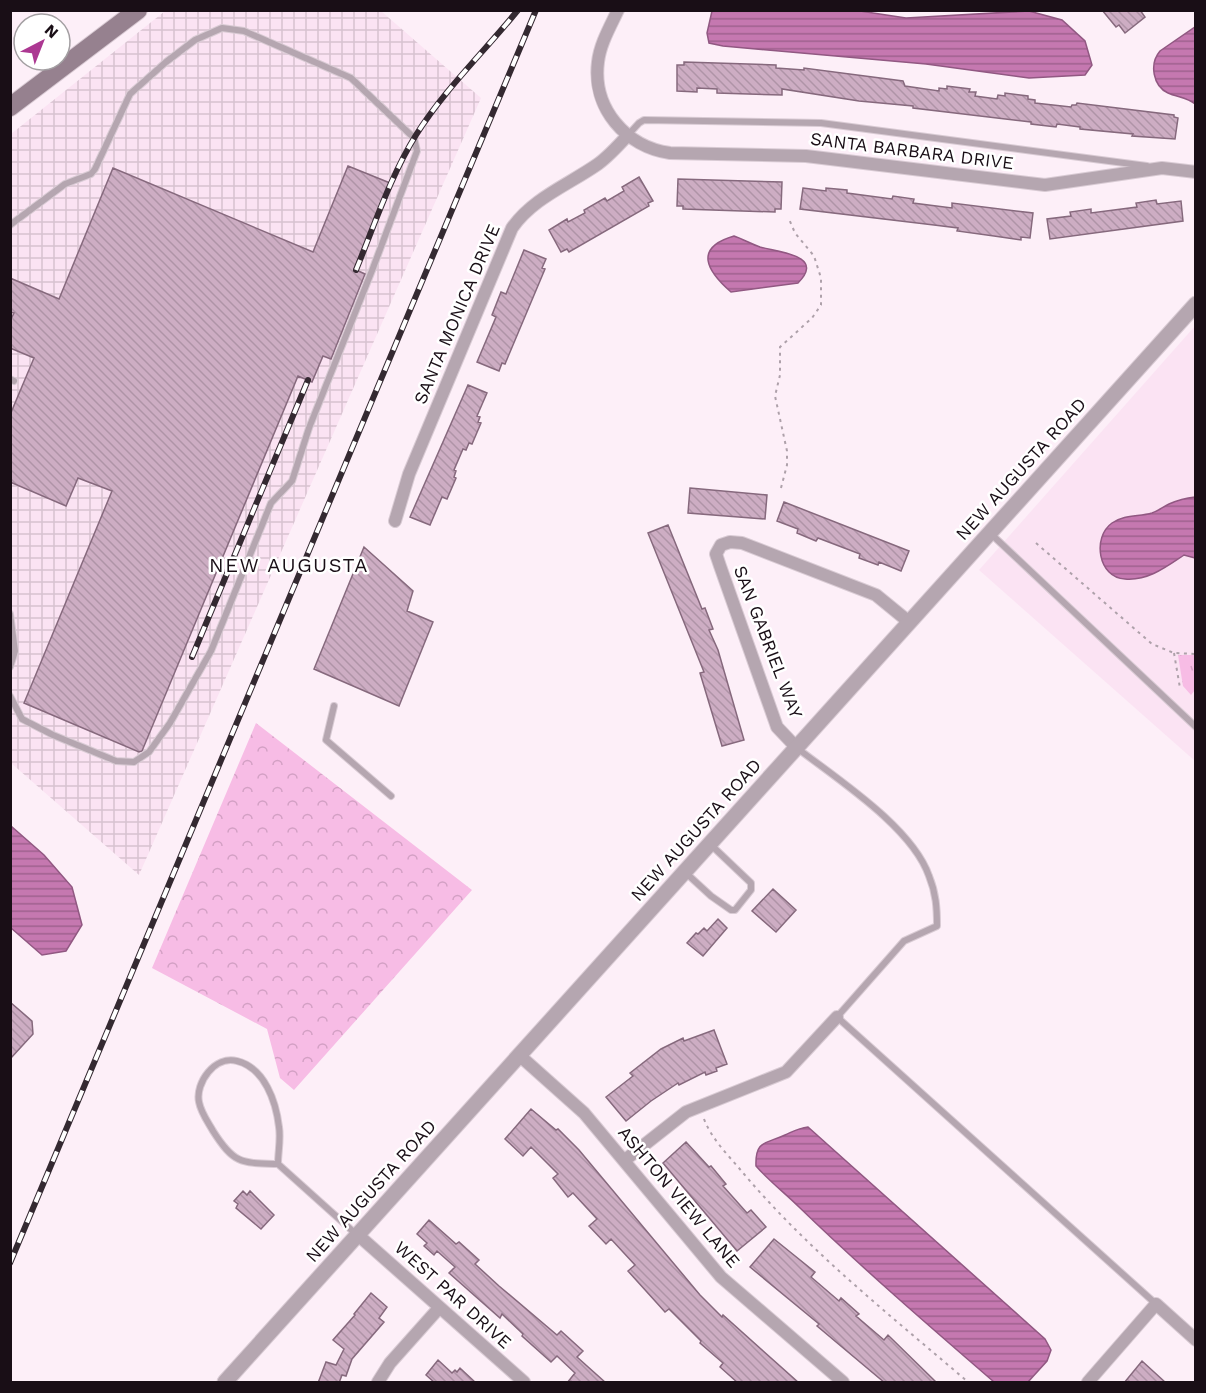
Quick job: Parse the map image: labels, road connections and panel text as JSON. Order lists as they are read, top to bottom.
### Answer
{
  "streets": {
    "street": [
      "SANTA BARBARA DRIVE",
      "SANTA MONICA DRIVE",
      "NEW AUGUSTA ROAD",
      "SAN GABRIEL WAY",
      "ASHTON VIEW LANE",
      "WEST PAR DRIVE"
    ]
  },
  "crossings": [
    ["SANTA BARBARA DRIVE", "SANTA MONICA DRIVE"],
    ["NEW AUGUSTA ROAD", "SAN GABRIEL WAY"],
    ["NEW AUGUSTA ROAD", "ASHTON VIEW LANE"],
    ["NEW AUGUSTA ROAD", "WEST PAR DRIVE"]
  ],
  "districts": ["NEW AUGUSTA"],
  "north": "top right"
}
